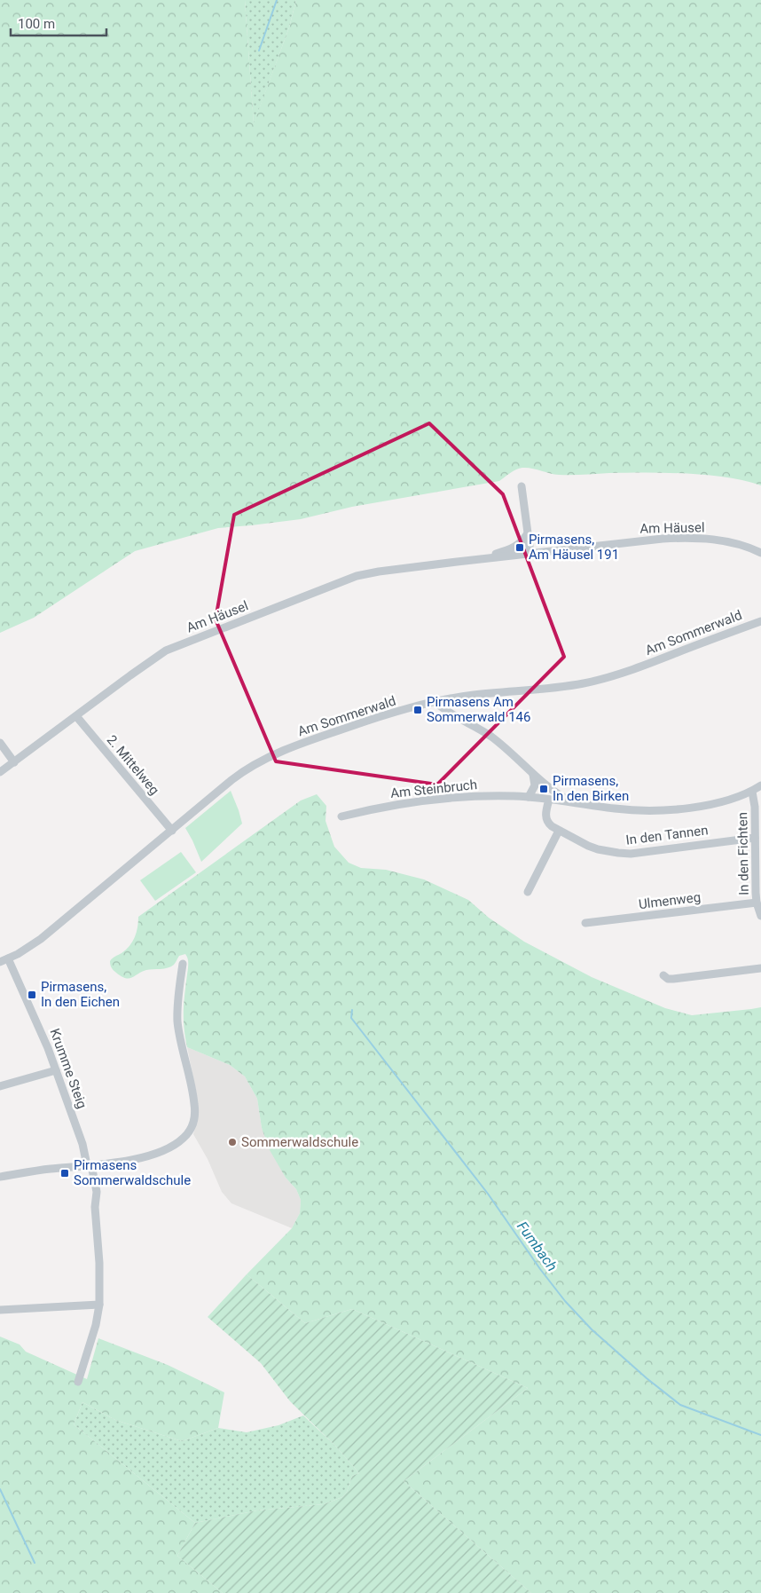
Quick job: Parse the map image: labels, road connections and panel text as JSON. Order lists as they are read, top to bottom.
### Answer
{
  "streets": {
    "street": [
      "Am Häusel",
      "Am Sommerwald",
      "2. Mittelweg",
      "Am Steinbruch",
      "In den Tannen",
      "In den Fichten",
      "Ulmenweg",
      "Krumme Steig"
    ]
  },
  "crossings": [
    ["Am Häusel", "2. Mittelweg"],
    ["Am Sommerwald", "2. Mittelweg"],
    ["Am Sommerwald", "Krumme Steig"],
    ["Am Steinbruch", "In den Tannen"],
    ["Am Steinbruch", "In den Fichten"],
    ["In den Tannen", "In den Fichten"],
    ["In den Fichten", "Ulmenweg"]
  ],
  "water": ["Fumbach"],
  "places": {
    "transit": [
      "Pirmasens, Am Häusel 191",
      "Pirmasens Am Sommerwald 146",
      "Pirmasens, In den Birken",
      "Pirmasens, In den Eichen",
      "Pirmasens Sommerwaldschule"
    ],
    "other": ["Sommerwaldschule"]
  },
  "scale_bar": "100 m"
}
